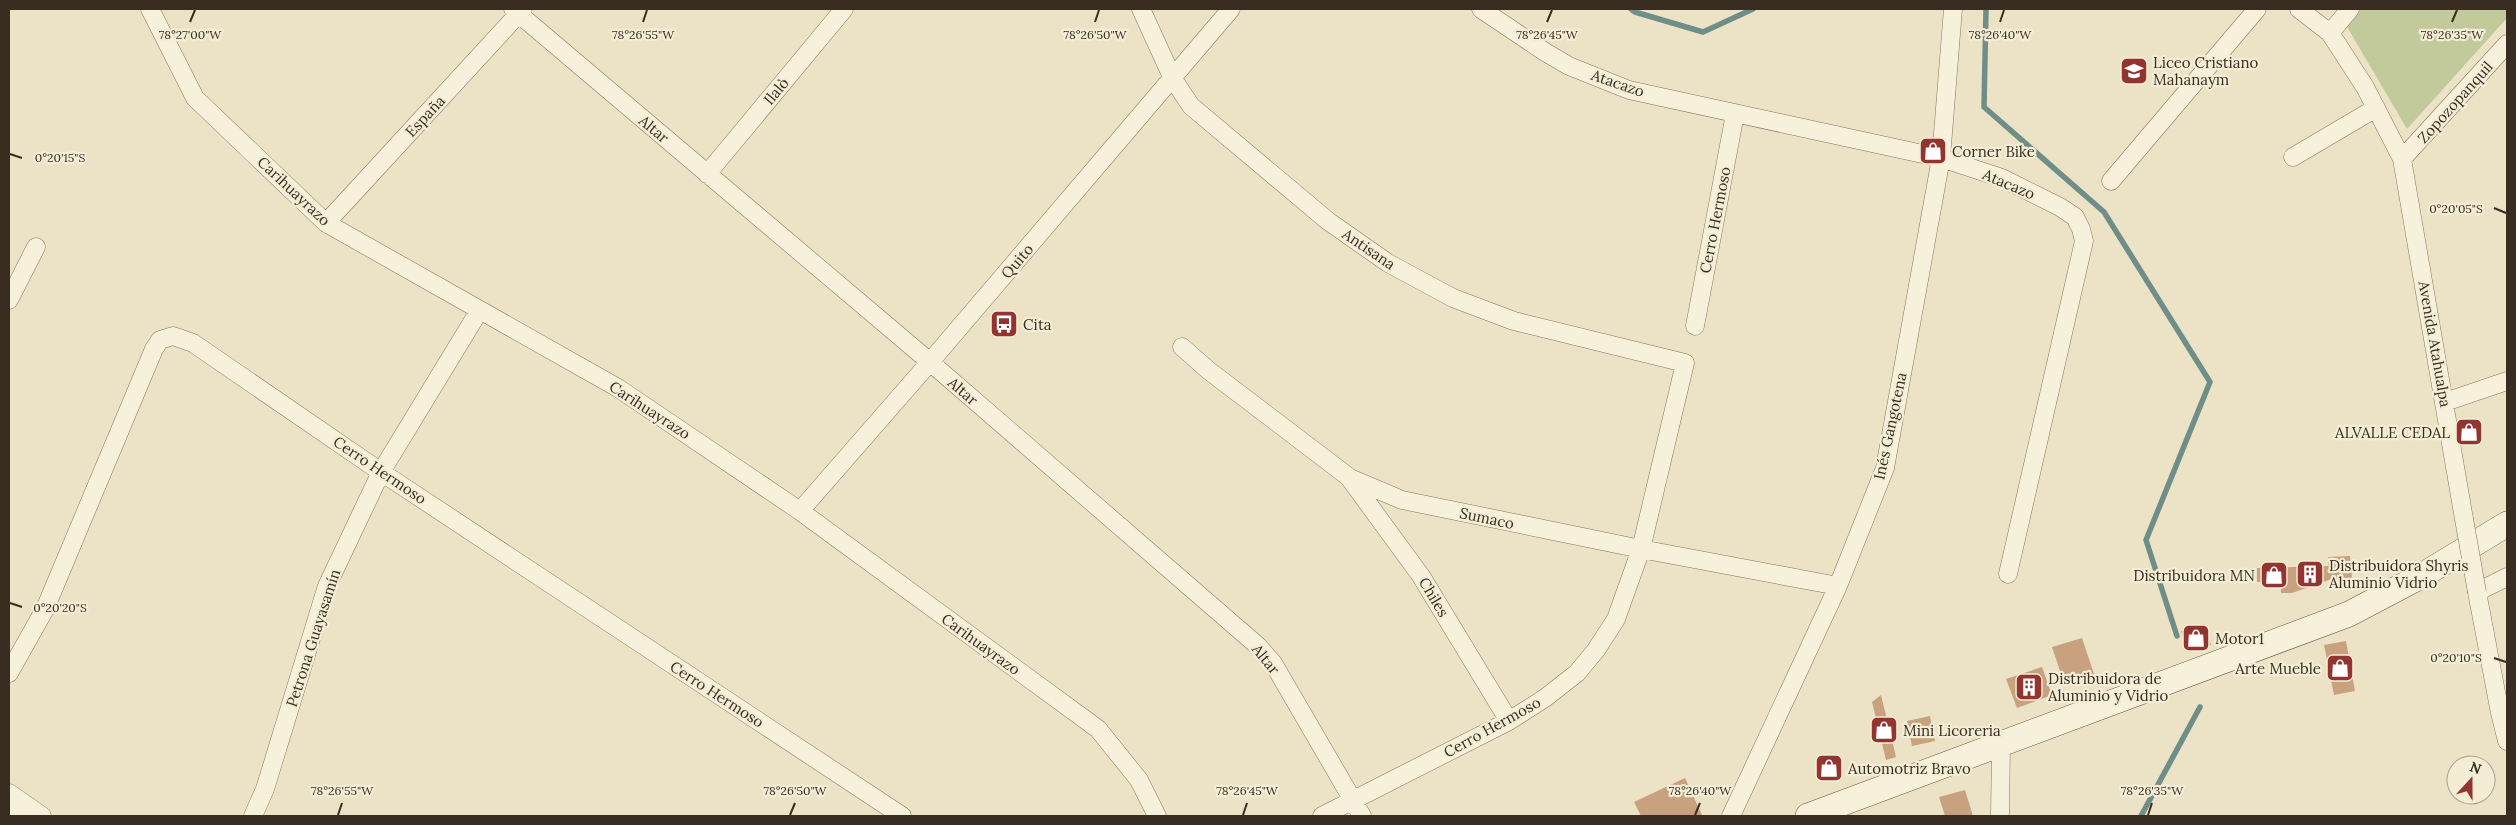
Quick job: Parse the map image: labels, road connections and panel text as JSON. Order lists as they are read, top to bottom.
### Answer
{
  "streets": {
    "street": [
      "Atacazo",
      "Ilalò",
      "Zopozopanquil",
      "España",
      "Altar",
      "Carihuayrazo",
      "Cerro Hermoso",
      "Antisana",
      "Quito",
      "Avenida Atahualpa",
      "Inés Gangotena",
      "Sumaco",
      "Chiles",
      "Petrona Guayasamín"
    ]
  },
  "crossings": [
    ["Atacazo", "Cerro Hermoso"],
    ["Atacazo", "Inés Gangotena"],
    ["Ilalò", "Altar"],
    ["Zopozopanquil", "Avenida Atahualpa"],
    ["España", "Altar"],
    ["España", "Carihuayrazo"],
    ["Altar", "Cerro Hermoso"],
    ["Altar", "Quito"],
    ["Carihuayrazo", "Quito"],
    ["Carihuayrazo", "Petrona Guayasamín"],
    ["Cerro Hermoso", "Antisana"],
    ["Cerro Hermoso", "Sumaco"],
    ["Cerro Hermoso", "Chiles"],
    ["Cerro Hermoso", "Petrona Guayasamín"],
    ["Antisana", "Quito"],
    ["Inés Gangotena", "Sumaco"],
    ["Sumaco", "Chiles"]
  ],
  "places": {
    "school or university": ["Liceo Cristiano Mahanaym"],
    "shop": [
      "Corner Bike",
      "ALVALLE CEDAL",
      "Distribuidora MN",
      "Motor1",
      "Arte Mueble",
      "Mini Licoreria",
      "Automotriz Bravo"
    ],
    "bus stop": ["Cita"],
    "building": ["Distribuidora Shyris Aluminio Vidrio", "Distribuidora de Aluminio y Vidrio"]
  },
  "north": "top",
  "coordinates": [
    "78°27'00\"W",
    "78°26'35\"W",
    "78°26'55\"W",
    "78°26'50\"W",
    "78°26'45\"W",
    "78°26'40\"W",
    "0°20'15\"S",
    "0°20'05\"S",
    "0°20'20\"S",
    "0°20'10\"S"
  ]
}
